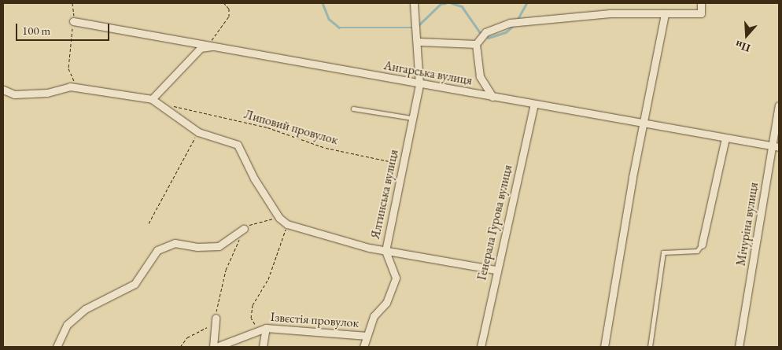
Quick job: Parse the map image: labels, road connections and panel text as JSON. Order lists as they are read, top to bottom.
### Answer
{
  "streets": {
    "street": [
      "Ангарська вулиця",
      "Ялтинська вулиця",
      "Генерала Гурова вулиця",
      "Мічуріна вулиця",
      "Ізвєстія провулок"
    ],
    "path": ["Липовий провулок"]
  },
  "crossings": [
    ["Ангарська вулиця", "Ялтинська вулиця"],
    ["Ангарська вулиця", "Генерала Гурова вулиця"],
    ["Ангарська вулиця", "Мічуріна вулиця"],
    ["Липовий провулок", "Ялтинська вулиця"],
    ["Ялтинська вулиця", "Ізвєстія провулок"]
  ],
  "scale_bar": "100 m",
  "north": "bottom"
}
